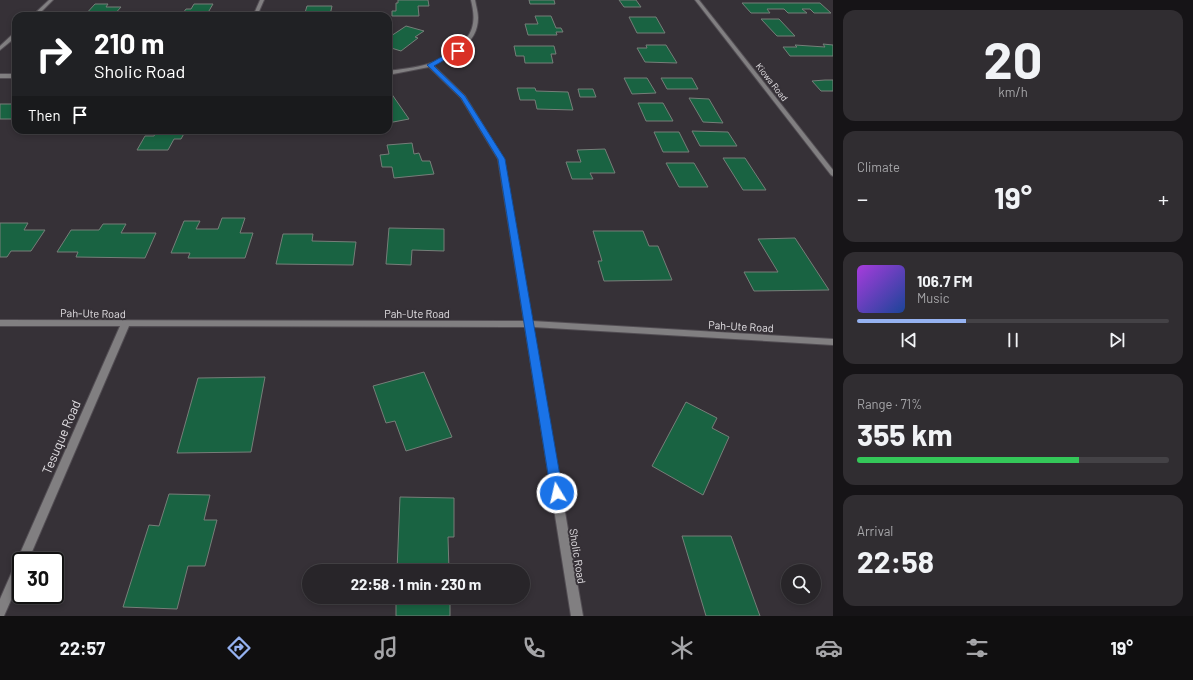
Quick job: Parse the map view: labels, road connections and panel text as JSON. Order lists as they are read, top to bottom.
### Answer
{
  "streets": {
    "street": [
      "Kiowa Road",
      "Pah-Ute Road",
      "Tesuque Road",
      "Sholic Road"
    ]
  },
  "crossings": [
    ["Pah-Ute Road", "Tesuque Road"],
    ["Pah-Ute Road", "Sholic Road"]
  ],
  "page": {
    "tile": [
      ["20", "km/h"],
      "Climate",
      ["Range · 71%", "355 km"],
      ["Arrival", "22:58"]
    ],
    "turn": ["210 m", "Sholic Road"],
    "then": "Then",
    "heat": ["−", "19°", "+"],
    "song": ["106.7 FM", "Music"],
    "limit": "30",
    "trip": "22:58 · 1 min · 230 m",
    "tabs": ["22:57", "19°"]
  }
}
